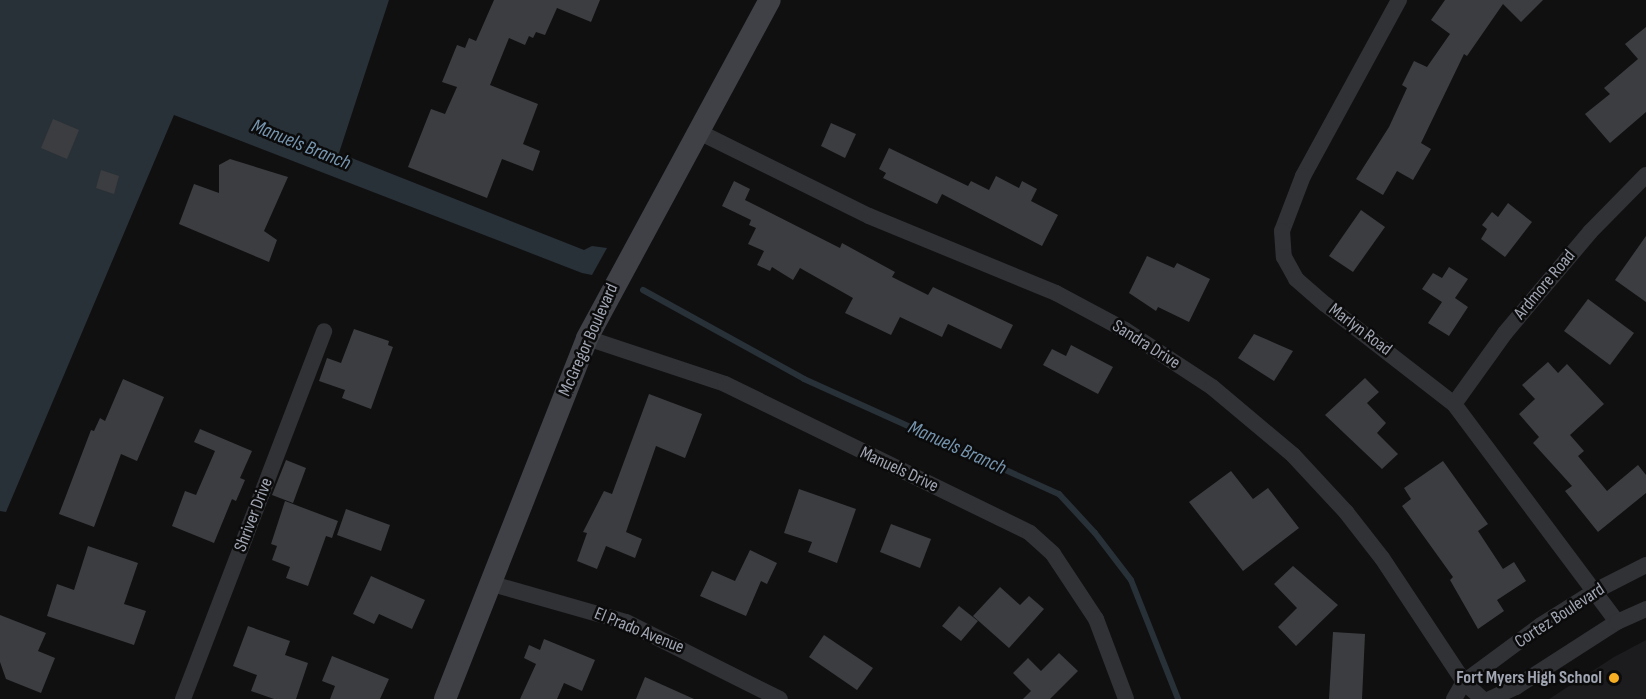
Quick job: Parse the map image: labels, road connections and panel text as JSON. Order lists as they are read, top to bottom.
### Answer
{
  "streets": {
    "main road": ["McGregor Boulevard"],
    "street": [
      "Ardmore Road",
      "Marlyn Road",
      "Sandra Drive",
      "Manuels Drive",
      "Shriver Drive",
      "Cortez Boulevard",
      "El Prado Avenue"
    ]
  },
  "crossings": [
    ["Ardmore Road", "Marlyn Road"],
    ["Marlyn Road", "Cortez Boulevard"],
    ["McGregor Boulevard", "Sandra Drive"],
    ["McGregor Boulevard", "Manuels Drive"],
    ["McGregor Boulevard", "El Prado Avenue"],
    ["Sandra Drive", "Cortez Boulevard"]
  ],
  "water": ["Manuels Branch"],
  "places": ["Fort Myers High School"]
}
